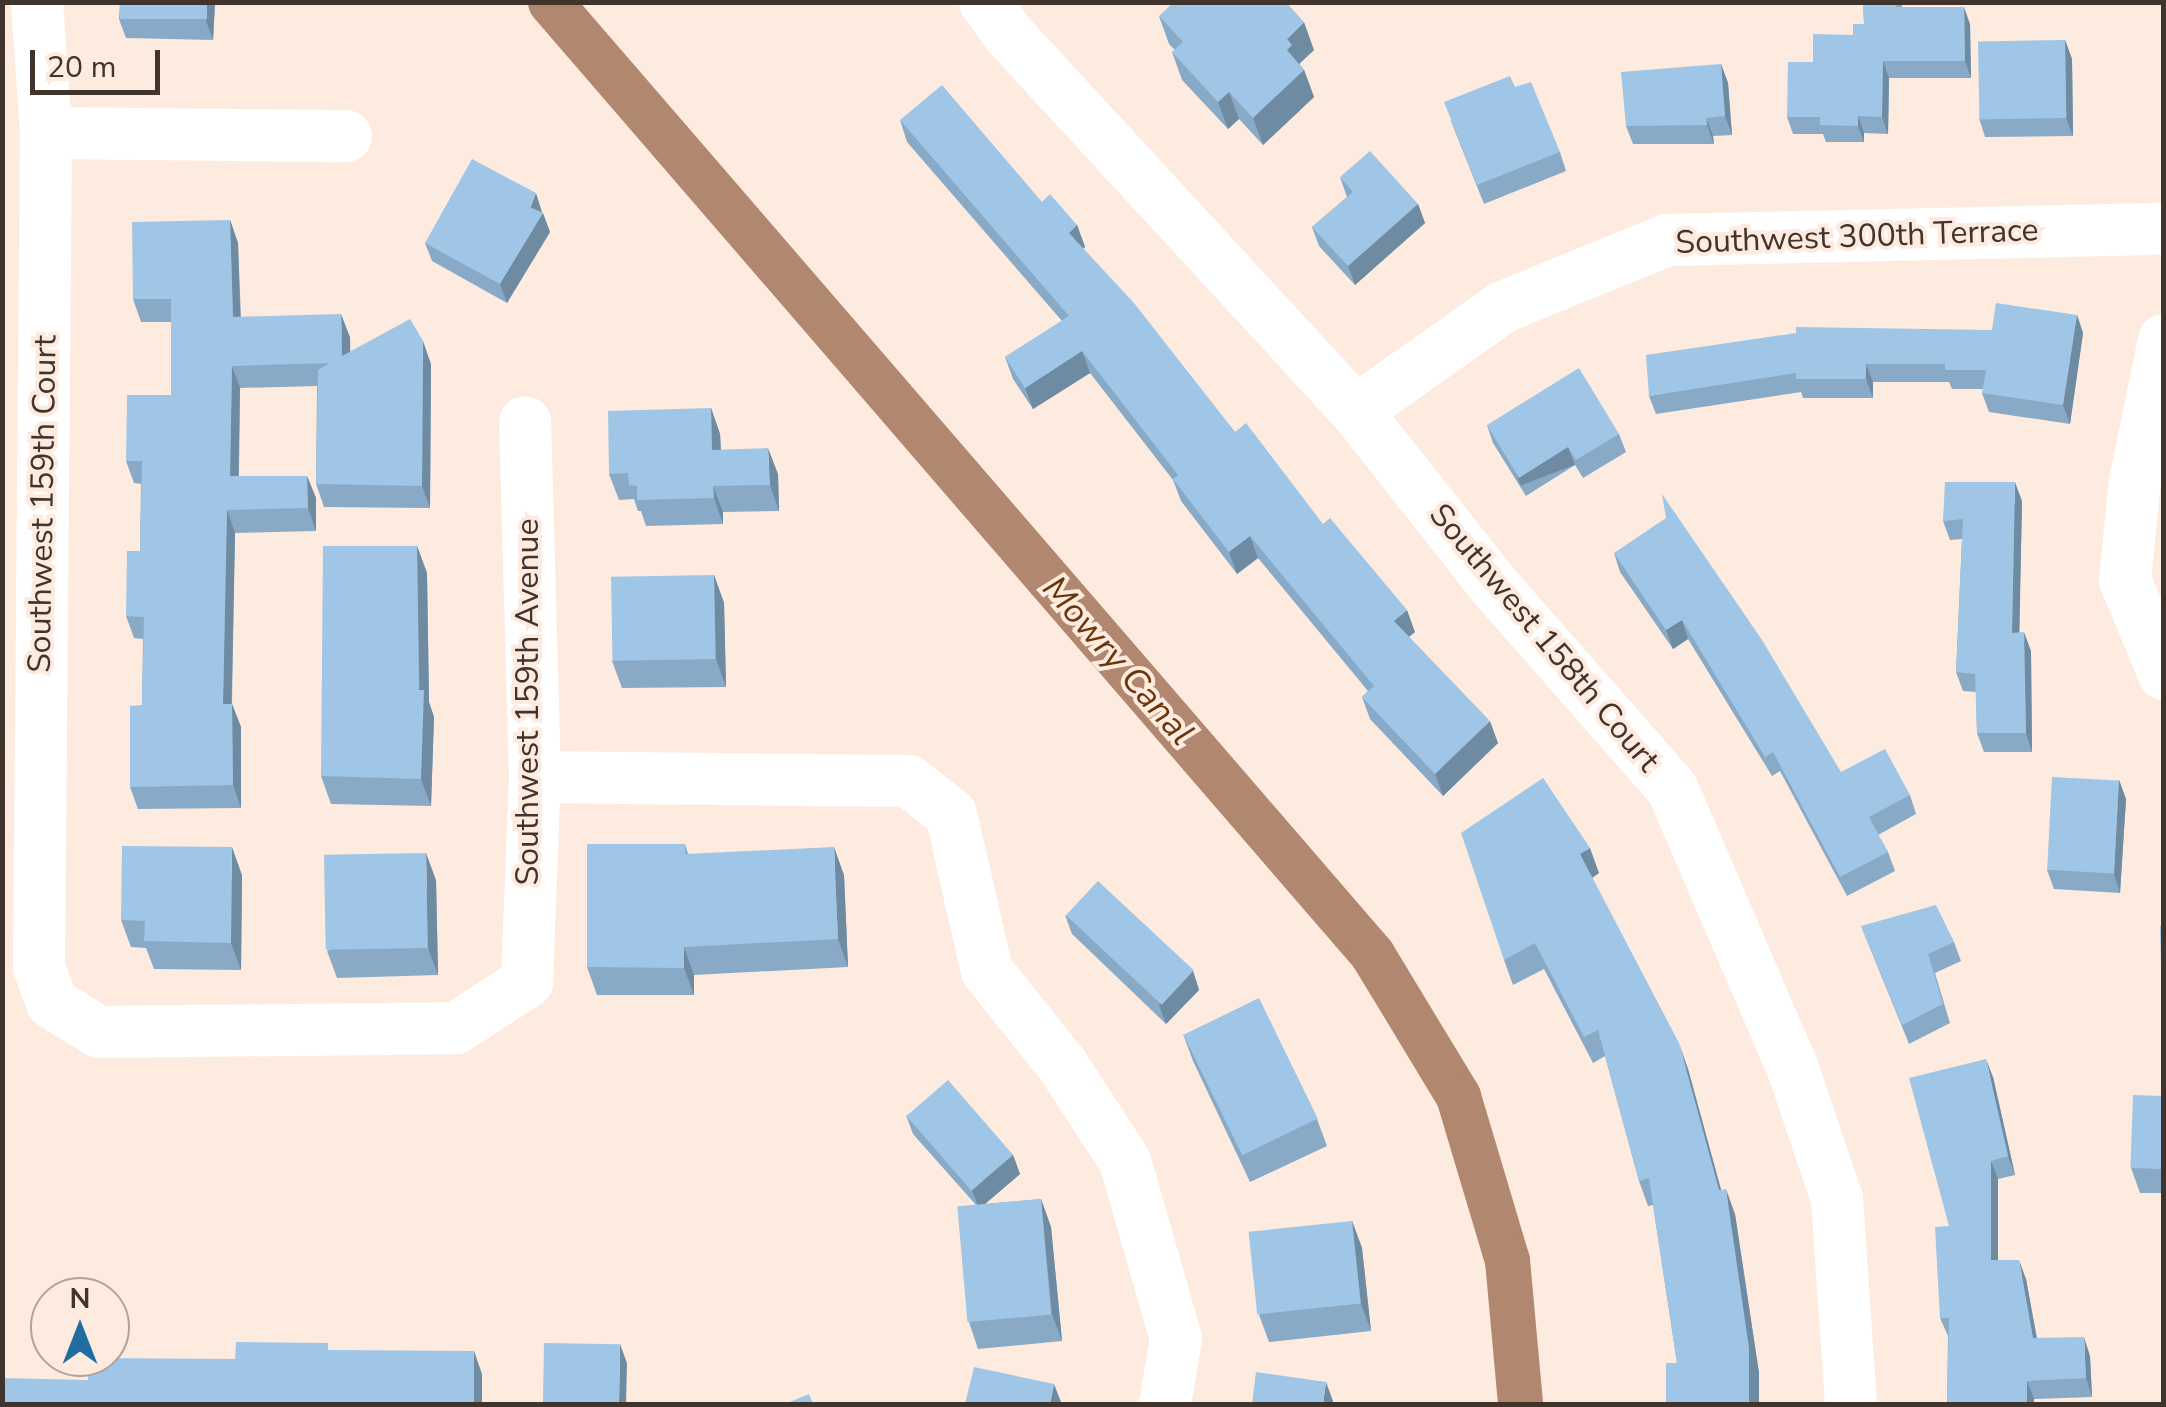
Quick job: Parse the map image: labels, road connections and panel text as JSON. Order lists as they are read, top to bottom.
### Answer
{
  "streets": {
    "street": [
      "Southwest 300th Terrace",
      "Southwest 159th Court",
      "Southwest 158th Court",
      "Southwest 159th Avenue"
    ]
  },
  "crossings": [
    ["Southwest 300th Terrace", "Southwest 158th Court"],
    ["Southwest 159th Court", "Southwest 159th Avenue"]
  ],
  "water": ["Mowry Canal"],
  "scale_bar": "20 m",
  "north": "top"
}
